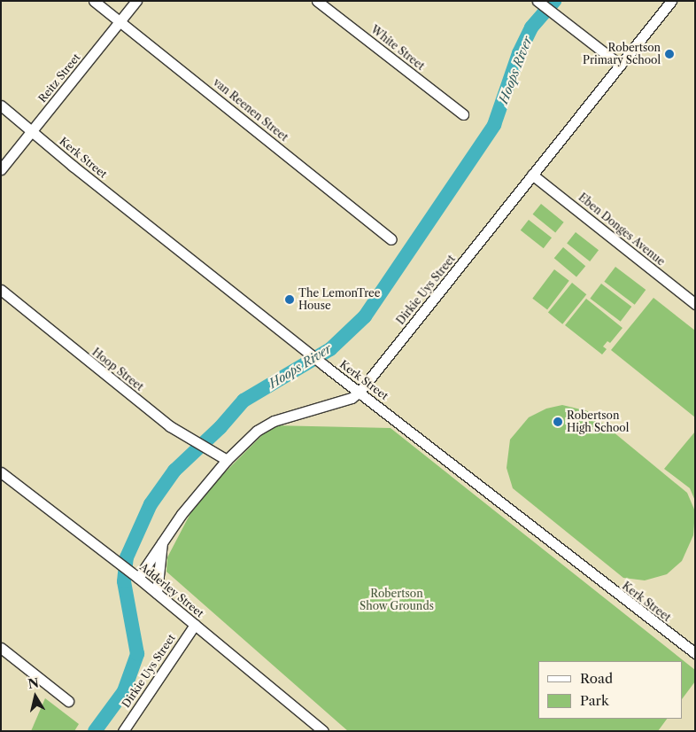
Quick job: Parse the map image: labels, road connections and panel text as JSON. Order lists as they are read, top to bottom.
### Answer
{
  "streets": {
    "street": [
      "White Street",
      "Reitz Street",
      "van Reenen Street",
      "Kerk Street",
      "Eben Donges Avenue",
      "Dirkie Uys Street",
      "Hoop Street",
      "Adderley Street"
    ]
  },
  "crossings": [
    ["Reitz Street", "van Reenen Street"],
    ["Reitz Street", "Kerk Street"],
    ["Kerk Street", "Dirkie Uys Street"],
    ["Eben Donges Avenue", "Dirkie Uys Street"],
    ["Dirkie Uys Street", "Hoop Street"],
    ["Dirkie Uys Street", "Adderley Street"]
  ],
  "water": ["Hoops River"],
  "parks": ["Robertson Show Grounds"],
  "places": ["Robertson Primary School", "The LemonTree House", "Robertson High School"],
  "legend": ["Road", "Park"],
  "north": "top"
}
